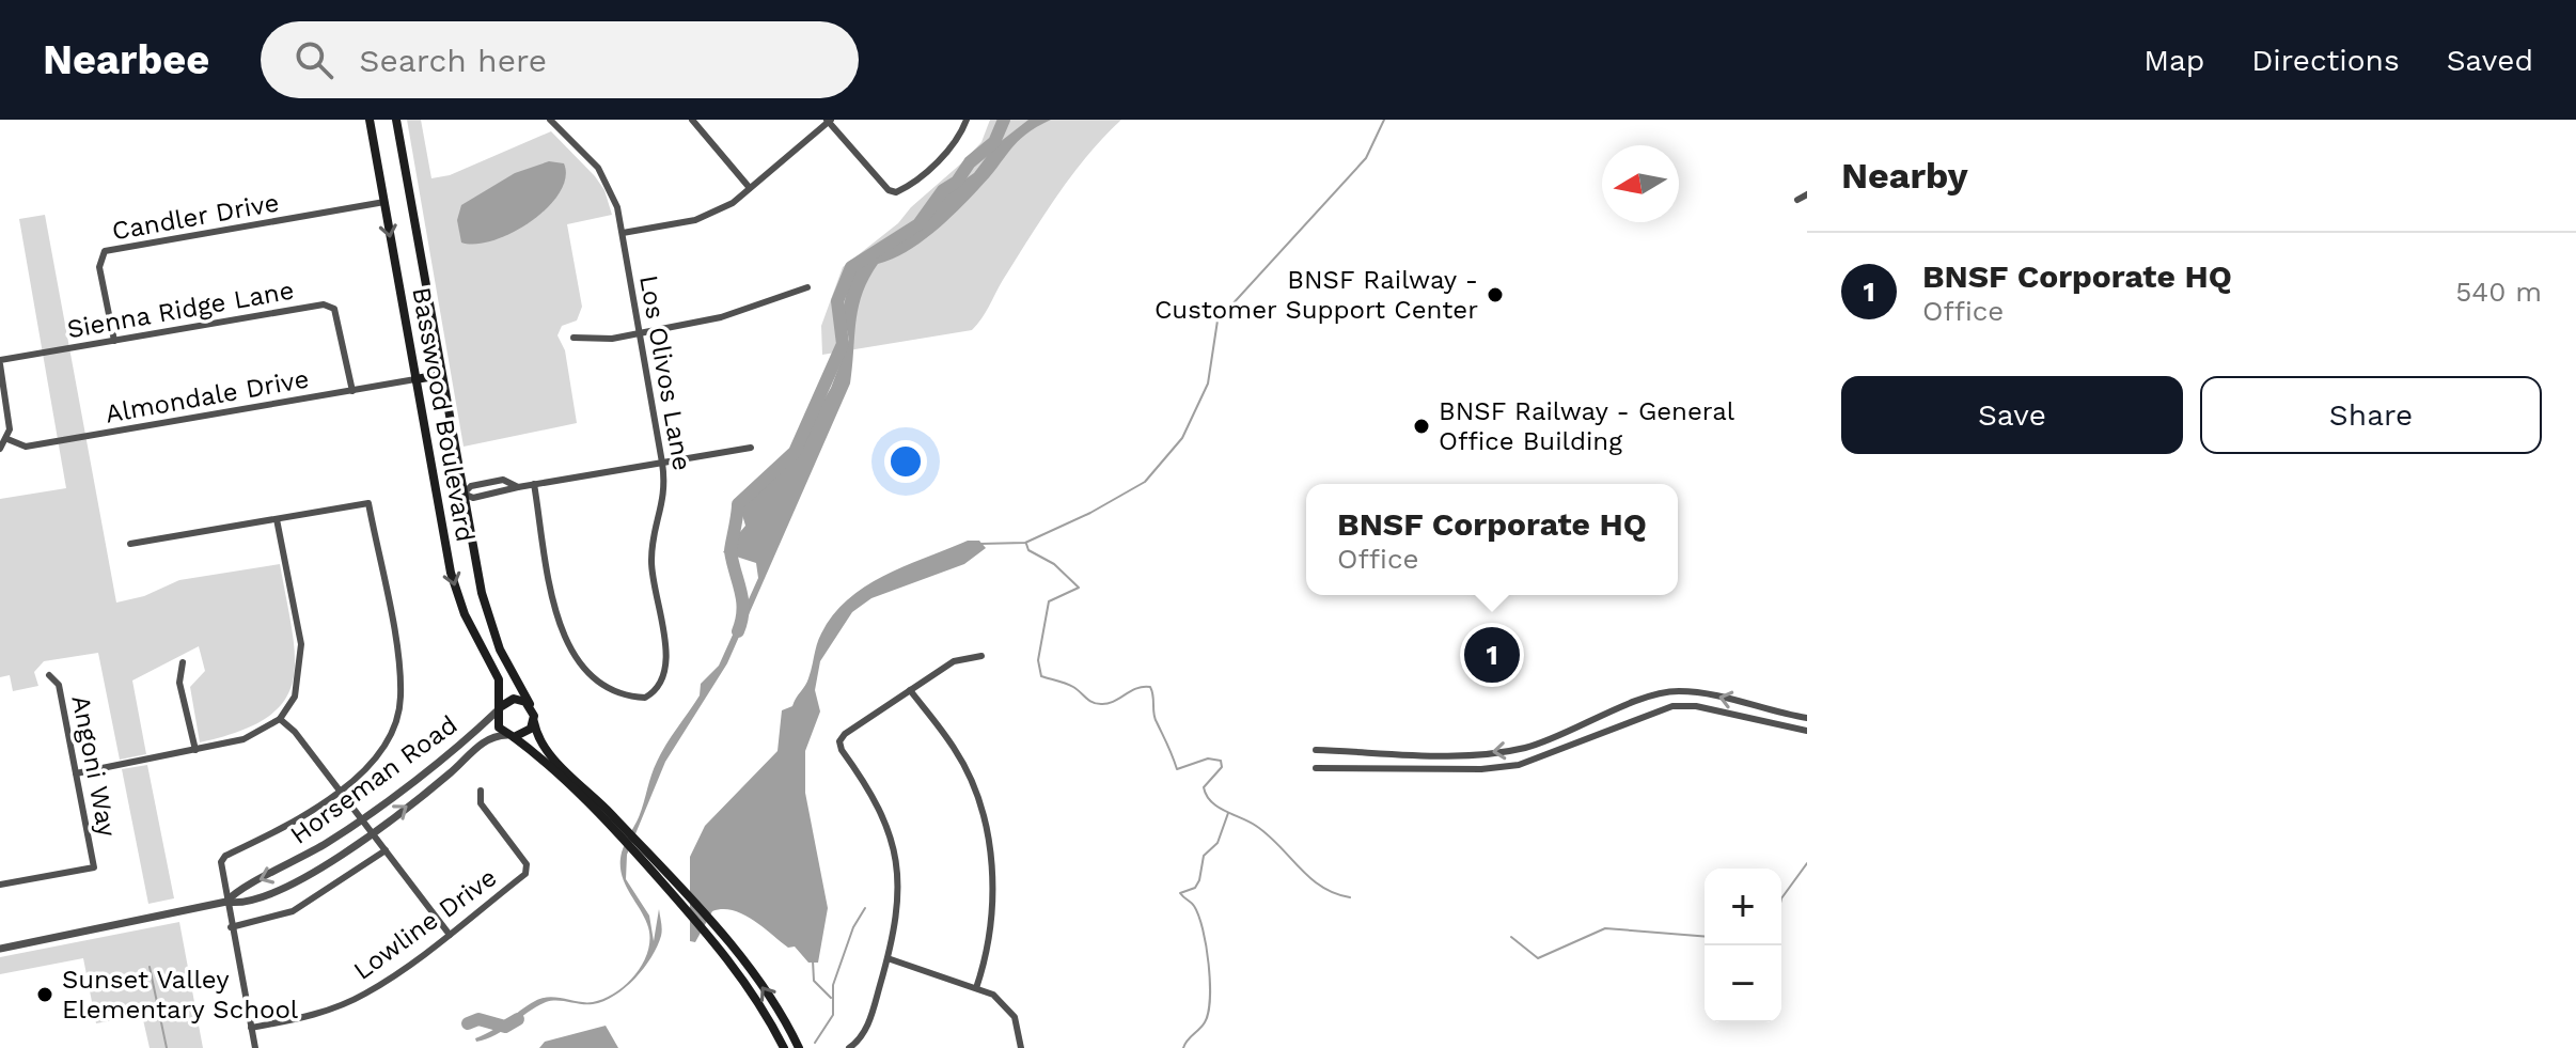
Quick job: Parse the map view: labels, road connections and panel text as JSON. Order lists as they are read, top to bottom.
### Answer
{
  "streets": {
    "main road": ["Basswood Boulevard"],
    "street": [
      "Candler Drive",
      "Sienna Ridge Lane",
      "Los Olivos Lane",
      "Almondale Drive",
      "Angoni Way",
      "Horseman Road",
      "Lowline Drive"
    ]
  },
  "crossings": [
    ["Candler Drive", "Sienna Ridge Lane"],
    ["Candler Drive", "Basswood Boulevard"],
    ["Sienna Ridge Lane", "Almondale Drive"],
    ["Almondale Drive", "Basswood Boulevard"],
    ["Basswood Boulevard", "Horseman Road"]
  ],
  "places": ["BNSF Railway - Customer Support Center", "BNSF Railway - General Office Building", "Sunset Valley Elementary School"],
  "north": "left",
  "page": {
    "header": "Nearbee",
    "search": "Search here",
    "nav": ["Map", "Directions", "Saved"],
    "heading": "Nearby",
    "list": [
      {
        "mark": "1",
        "name": "BNSF Corporate HQ",
        "note": "Office",
        "value": "540 m"
      }
    ],
    "buttons": ["Save", "Share"],
    "popup": ["BNSF Corporate HQ", "Office"],
    "pins": "1",
    "map_buttons": ["+", "−"]
  }
}
